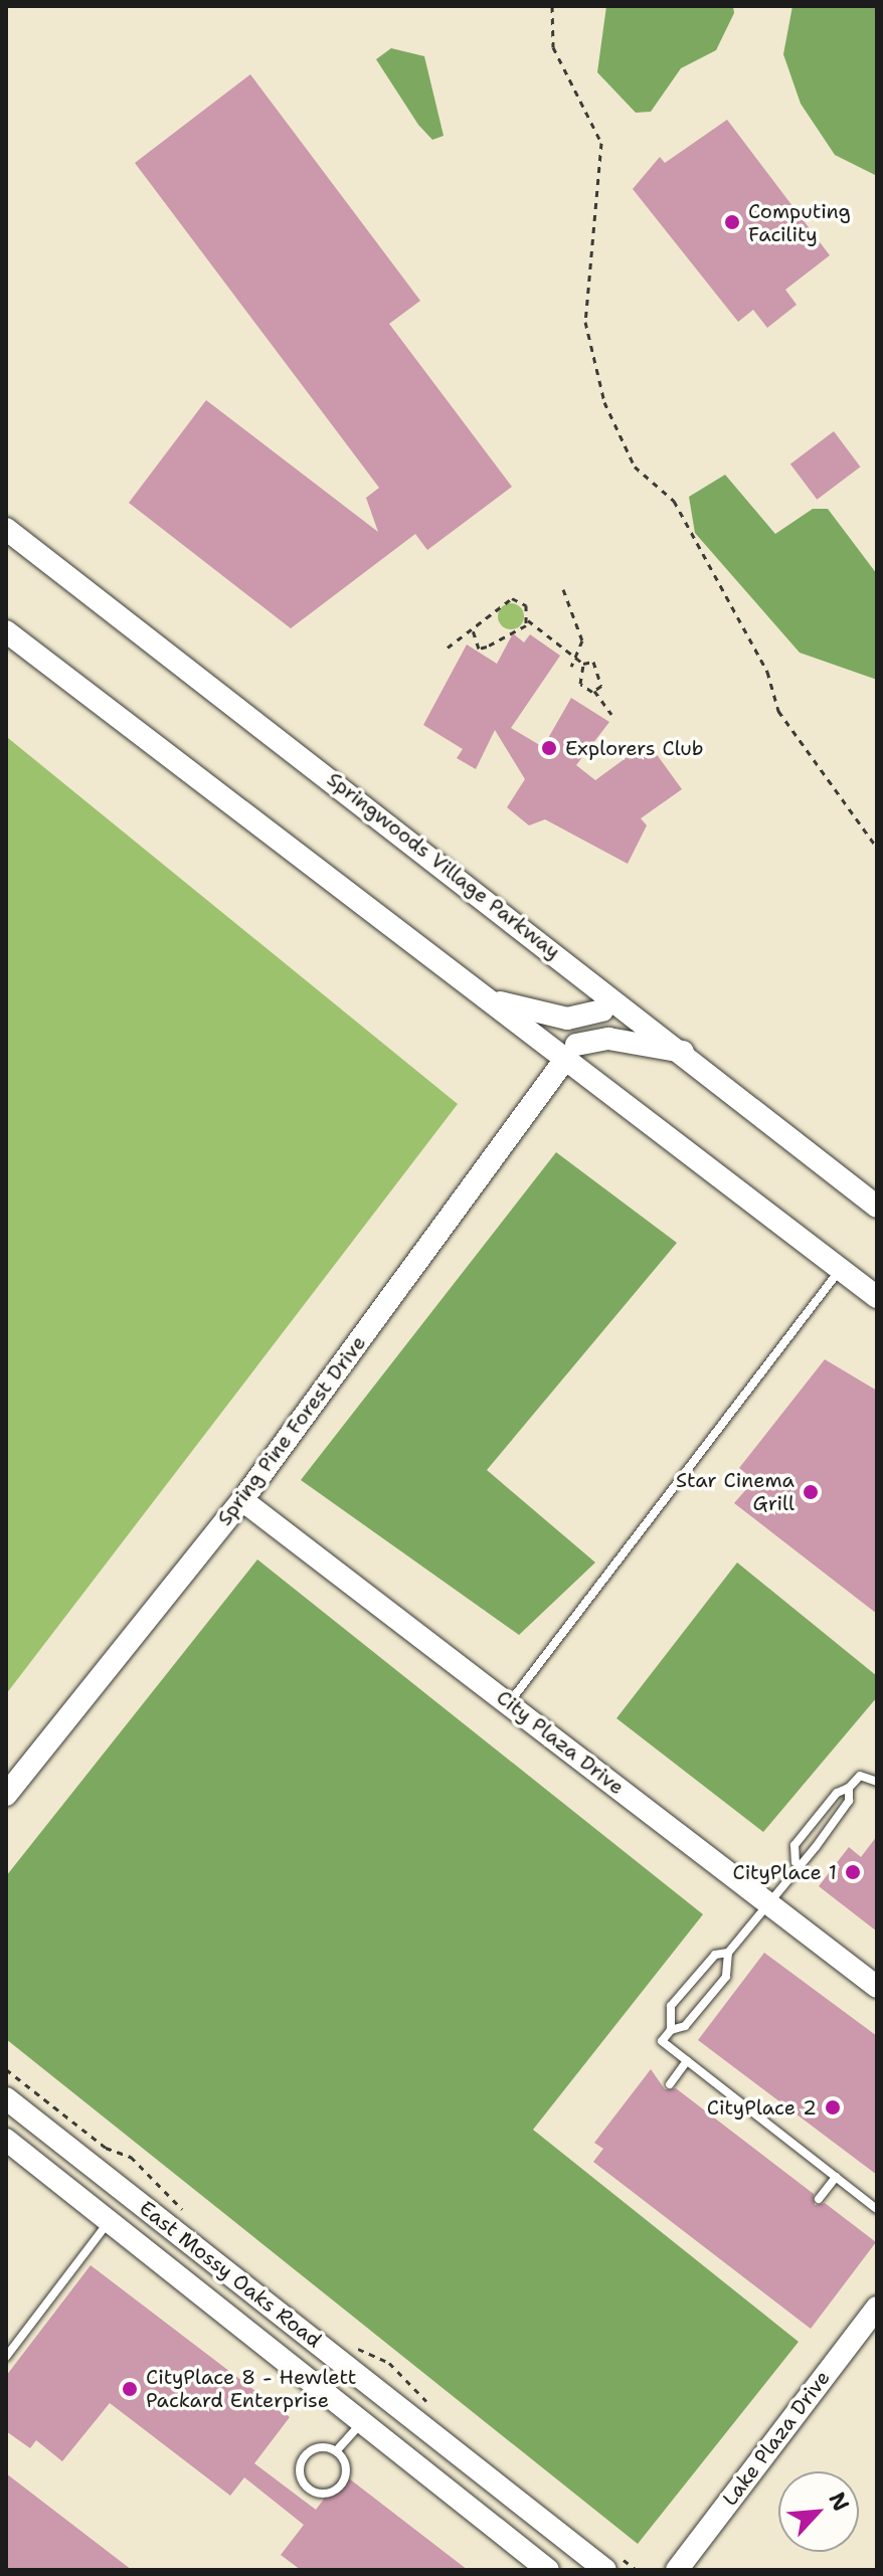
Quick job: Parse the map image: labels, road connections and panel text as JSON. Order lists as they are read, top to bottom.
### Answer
{
  "streets": {
    "street": [
      "Springwoods Village Parkway",
      "Spring Pine Forest Drive",
      "City Plaza Drive",
      "East Mossy Oaks Road",
      "Lake Plaza Drive"
    ]
  },
  "crossings": [
    ["Spring Pine Forest Drive", "City Plaza Drive"]
  ],
  "places": [
    "Computing Facility",
    "Explorers Club",
    "Star Cinema Grill",
    "CityPlace 1",
    "CityPlace 2",
    "CityPlace 8 - Hewlett Packard Enterprise"
  ],
  "north": "top right"
}
